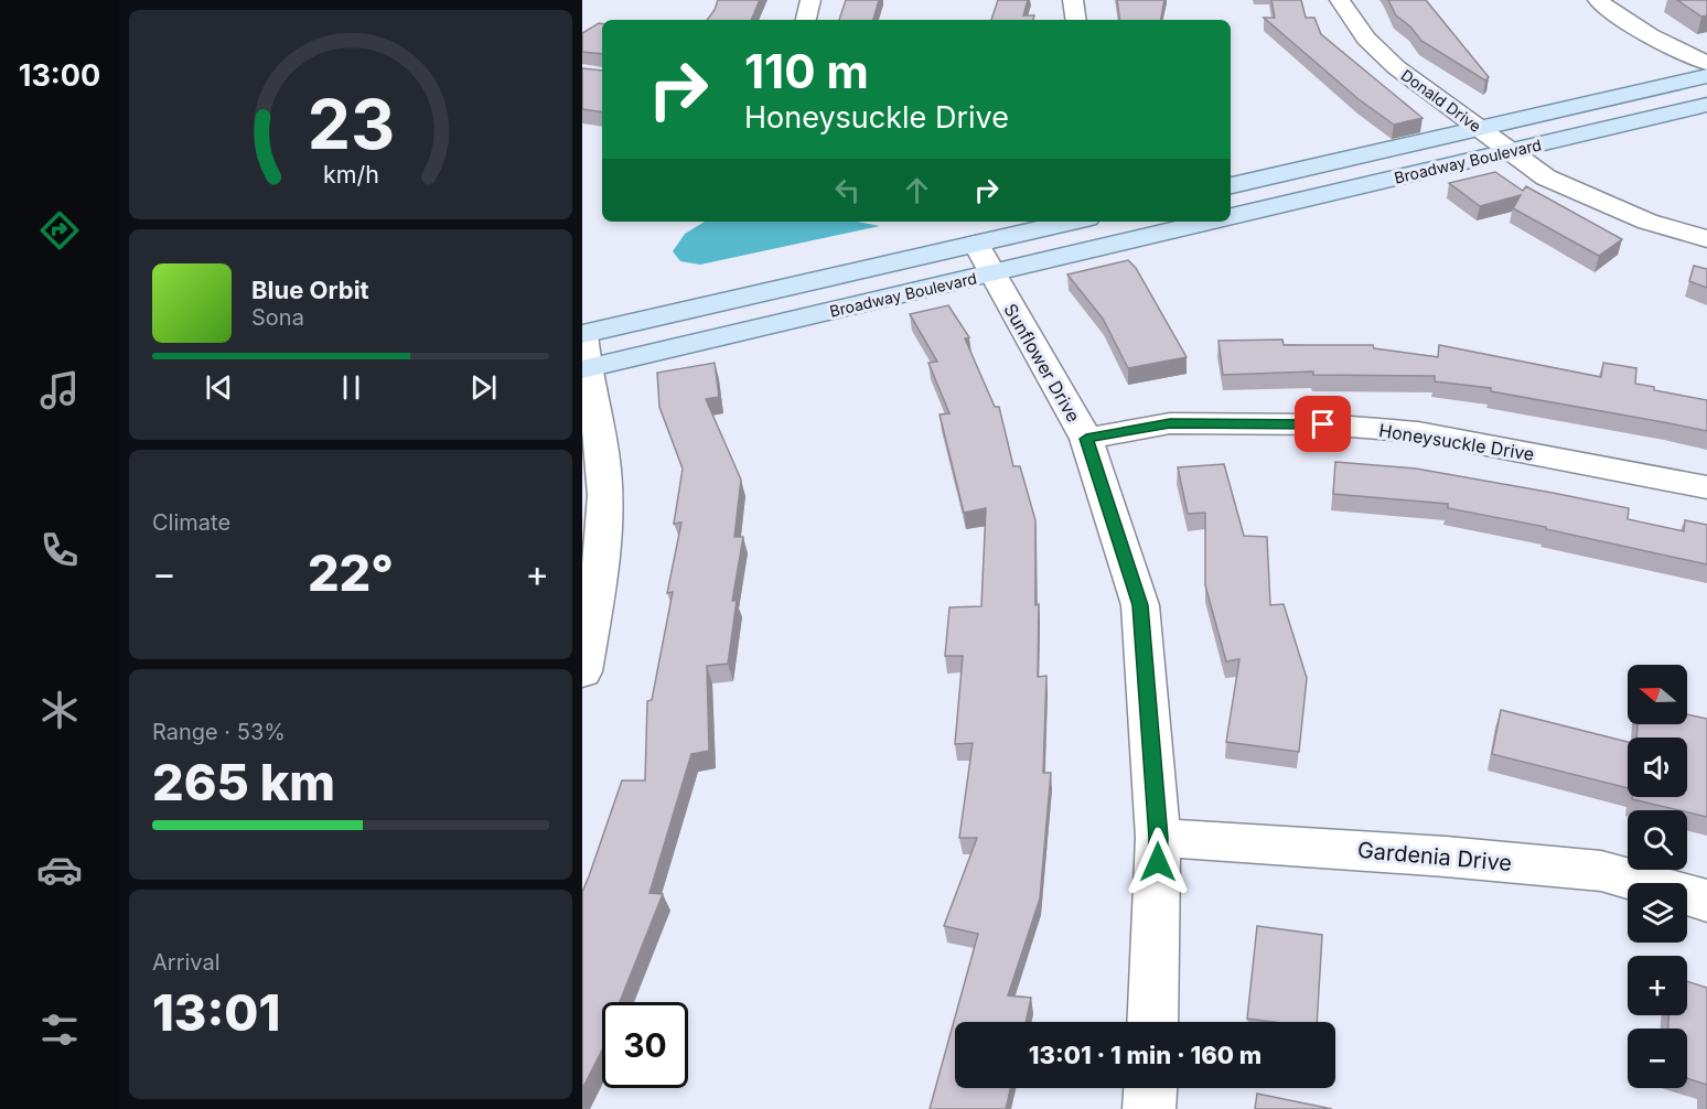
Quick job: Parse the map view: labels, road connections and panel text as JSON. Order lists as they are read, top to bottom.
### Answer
{
  "streets": {
    "main road": ["Broadway Boulevard"],
    "street": [
      "Donald Drive",
      "Sunflower Drive",
      "Honeysuckle Drive",
      "Gardenia Drive"
    ]
  },
  "crossings": [
    ["Donald Drive", "Broadway Boulevard"],
    ["Broadway Boulevard", "Sunflower Drive"],
    ["Sunflower Drive", "Honeysuckle Drive"],
    ["Sunflower Drive", "Gardenia Drive"]
  ],
  "north": "left",
  "page": {
    "tabs": "13:00",
    "turn": ["110 m", "Honeysuckle Drive"],
    "song": ["Blue Orbit", "Sona"],
    "tile": [
      "Climate",
      ["Range · 53%", "265 km"],
      ["Arrival", "13:01"]
    ],
    "heat": ["−", "22°", "+"],
    "map_buttons": ["+", "−"],
    "limit": "30",
    "trip": "13:01 · 1 min · 160 m",
    "gauge": ["23", "km/h"]
  }
}
